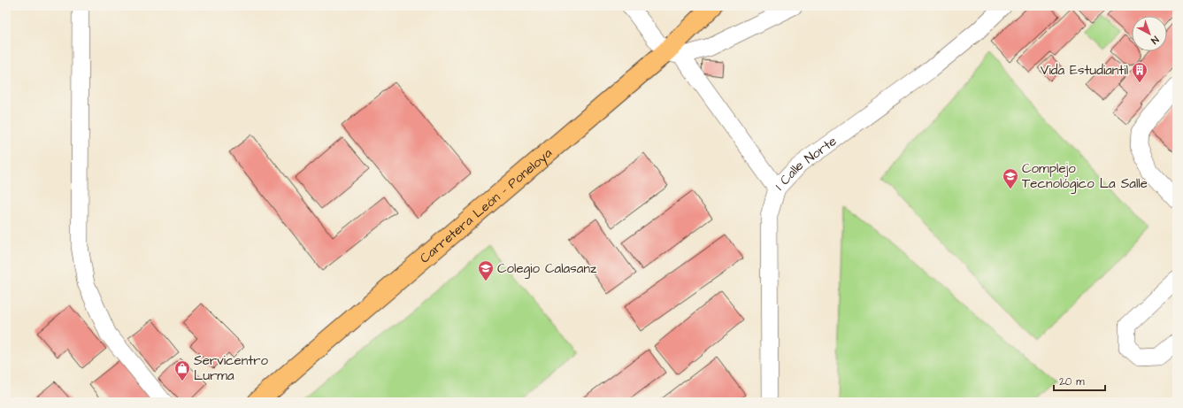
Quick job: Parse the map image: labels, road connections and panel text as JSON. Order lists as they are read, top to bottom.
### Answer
{
  "streets": {
    "main road": ["Carretera León - Poneloya"],
    "street": ["1 Calle Norte"]
  },
  "places": {
    "building": ["Vida Estudiantil"],
    "school or university": ["Complejo Tecnológico La Salle", "Colegio Calasanz"],
    "shop": ["Servicentro Lurma"]
  },
  "scale_bar": "20 m",
  "north": "bottom right"
}
